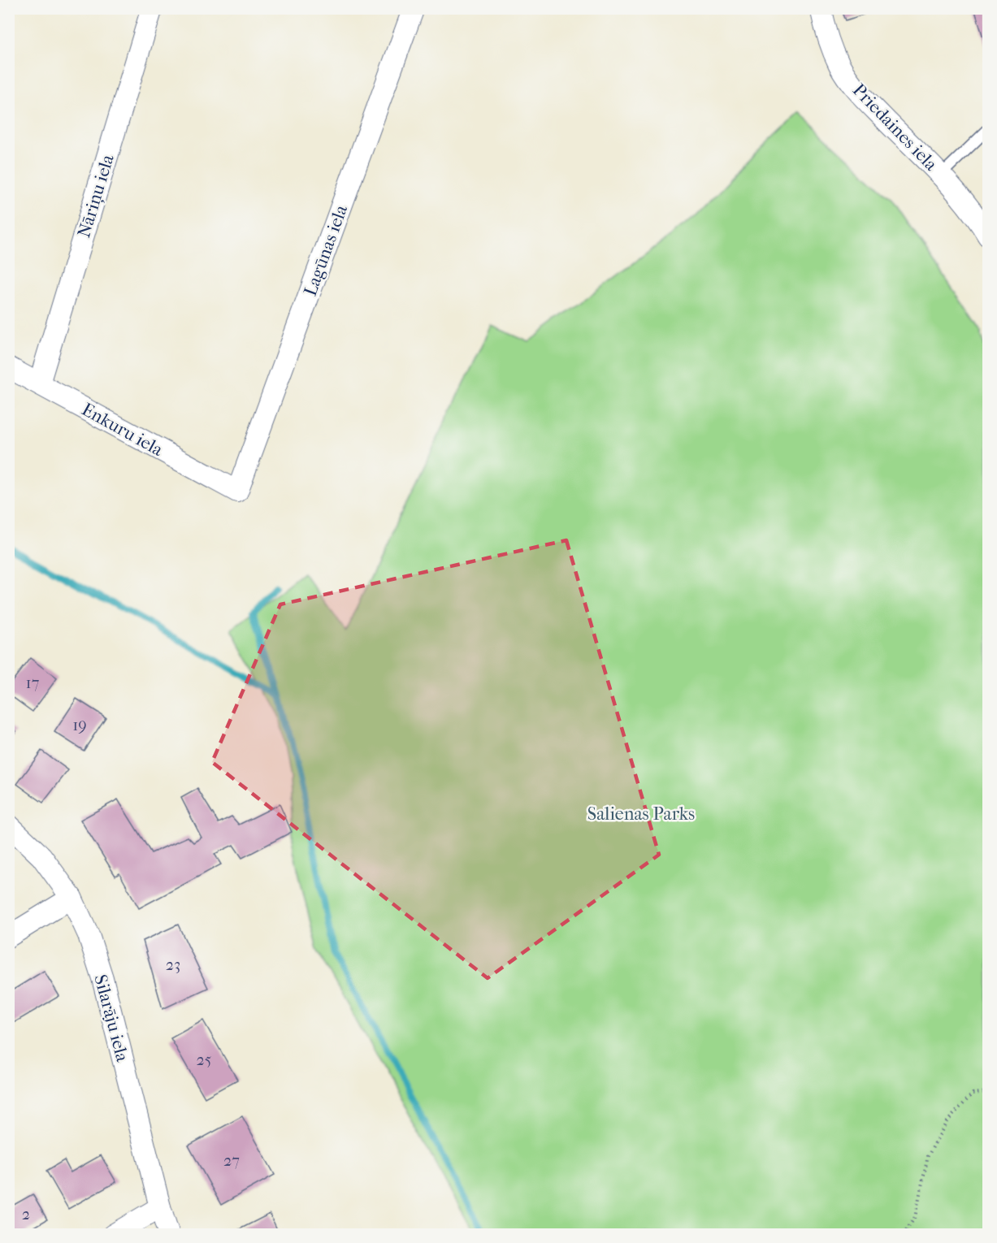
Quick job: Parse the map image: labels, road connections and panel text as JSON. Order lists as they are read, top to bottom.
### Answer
{
  "streets": {
    "street": [
      "Priedaines iela",
      "Nāriņu iela",
      "Lagūnas iela",
      "Enkuru iela",
      "Silarāju iela"
    ]
  },
  "crossings": [
    ["Nāriņu iela", "Enkuru iela"],
    ["Lagūnas iela", "Enkuru iela"]
  ],
  "parks": ["Salienas Parks"],
  "house_numbers": [
    "17",
    "19",
    "23",
    "25",
    "27",
    "2"
  ]
}
